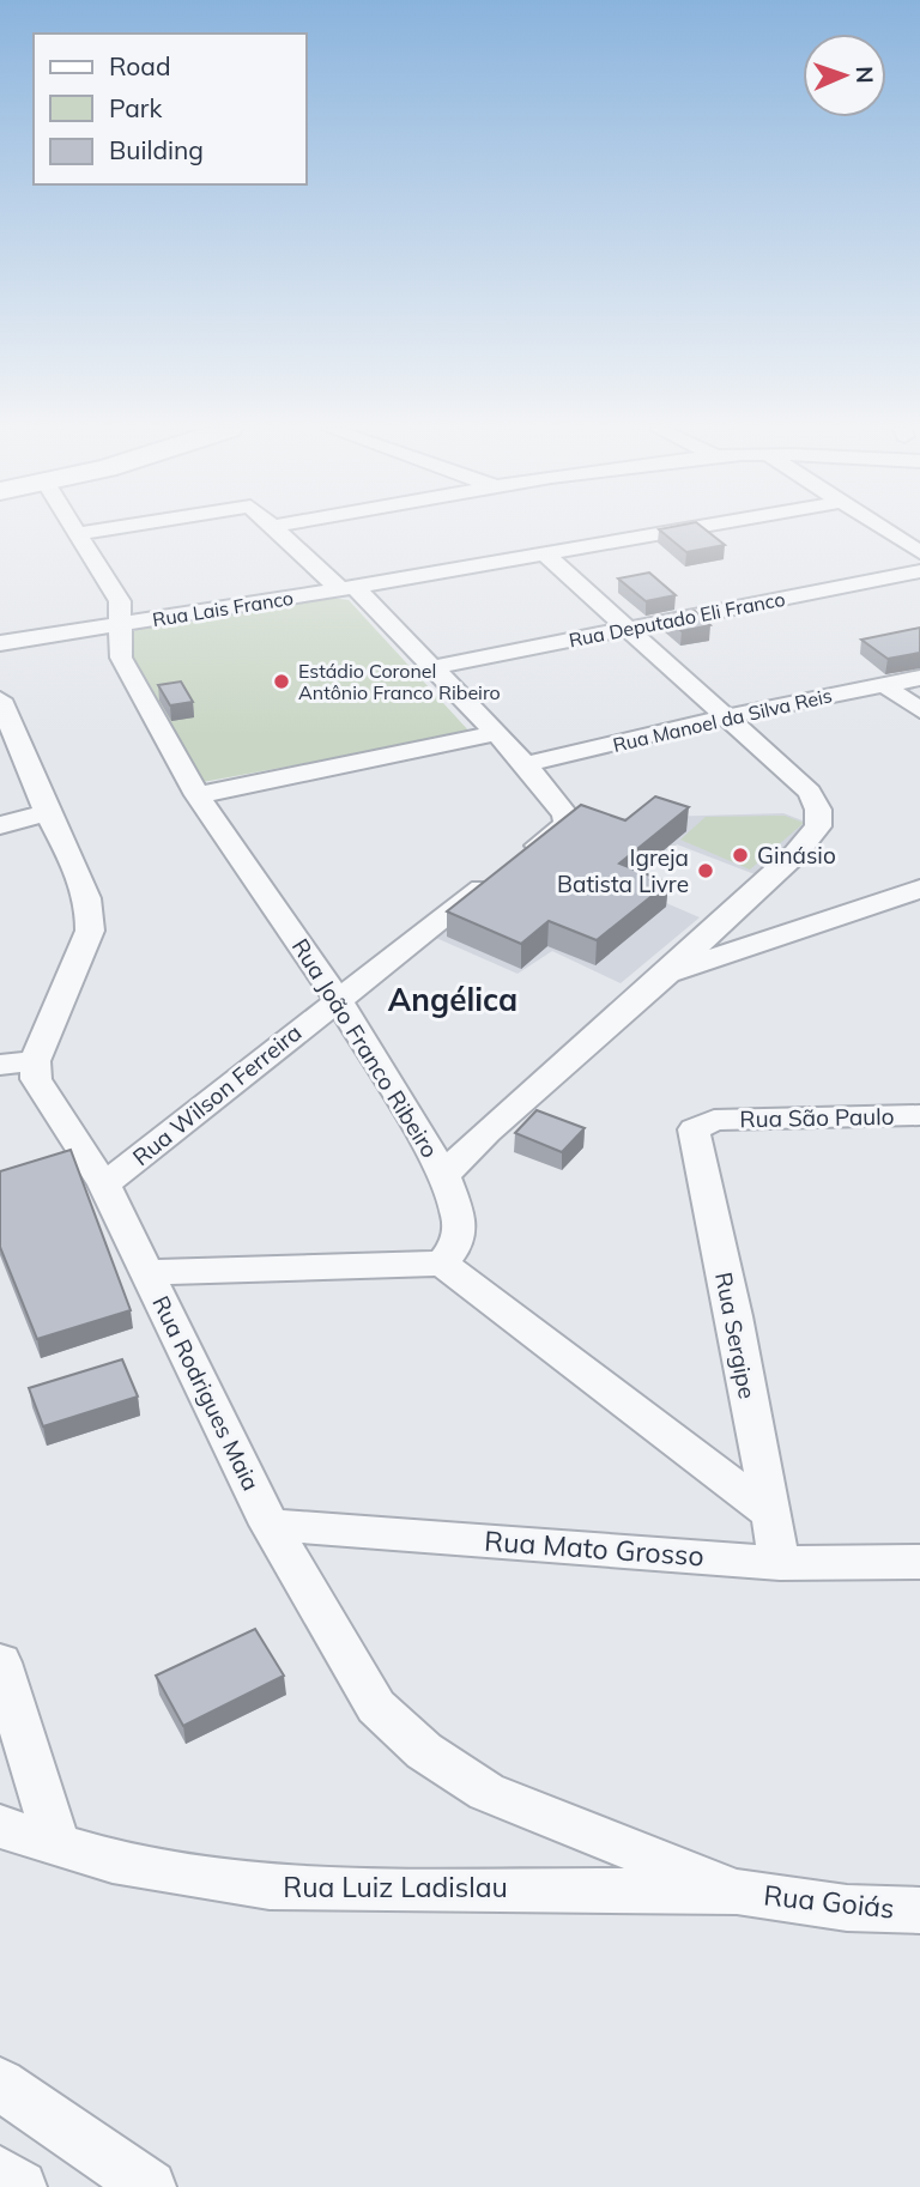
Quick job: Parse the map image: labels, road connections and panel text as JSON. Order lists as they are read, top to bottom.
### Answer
{
  "streets": {
    "street": [
      "Rua Lais Franco",
      "Rua Deputado Eli Franco",
      "Rua Manoel da Silva Reis",
      "Rua João Franco Ribeiro",
      "Rua Wilson Ferreira",
      "Rua São Paulo",
      "Rua Sergipe",
      "Rua Rodrigues Maia",
      "Rua Mato Grosso",
      "Rua Luiz Ladislau",
      "Rua Goiás"
    ]
  },
  "crossings": [
    ["Rua Lais Franco", "Rua João Franco Ribeiro"],
    ["Rua Manoel da Silva Reis", "Rua Wilson Ferreira"],
    ["Rua João Franco Ribeiro", "Rua Wilson Ferreira"],
    ["Rua Wilson Ferreira", "Rua Rodrigues Maia"],
    ["Rua São Paulo", "Rua Sergipe"],
    ["Rua Sergipe", "Rua Mato Grosso"],
    ["Rua Rodrigues Maia", "Rua Mato Grosso"],
    ["Rua Rodrigues Maia", "Rua Luiz Ladislau"],
    ["Rua Rodrigues Maia", "Rua Goiás"],
    ["Rua Luiz Ladislau", "Rua Goiás"]
  ],
  "districts": ["Angélica"],
  "places": ["Estádio Coronel Antônio Franco Ribeiro", "Ginásio", "Igreja Batista Livre"],
  "legend": ["Road", "Park", "Building"],
  "north": "right"
}
